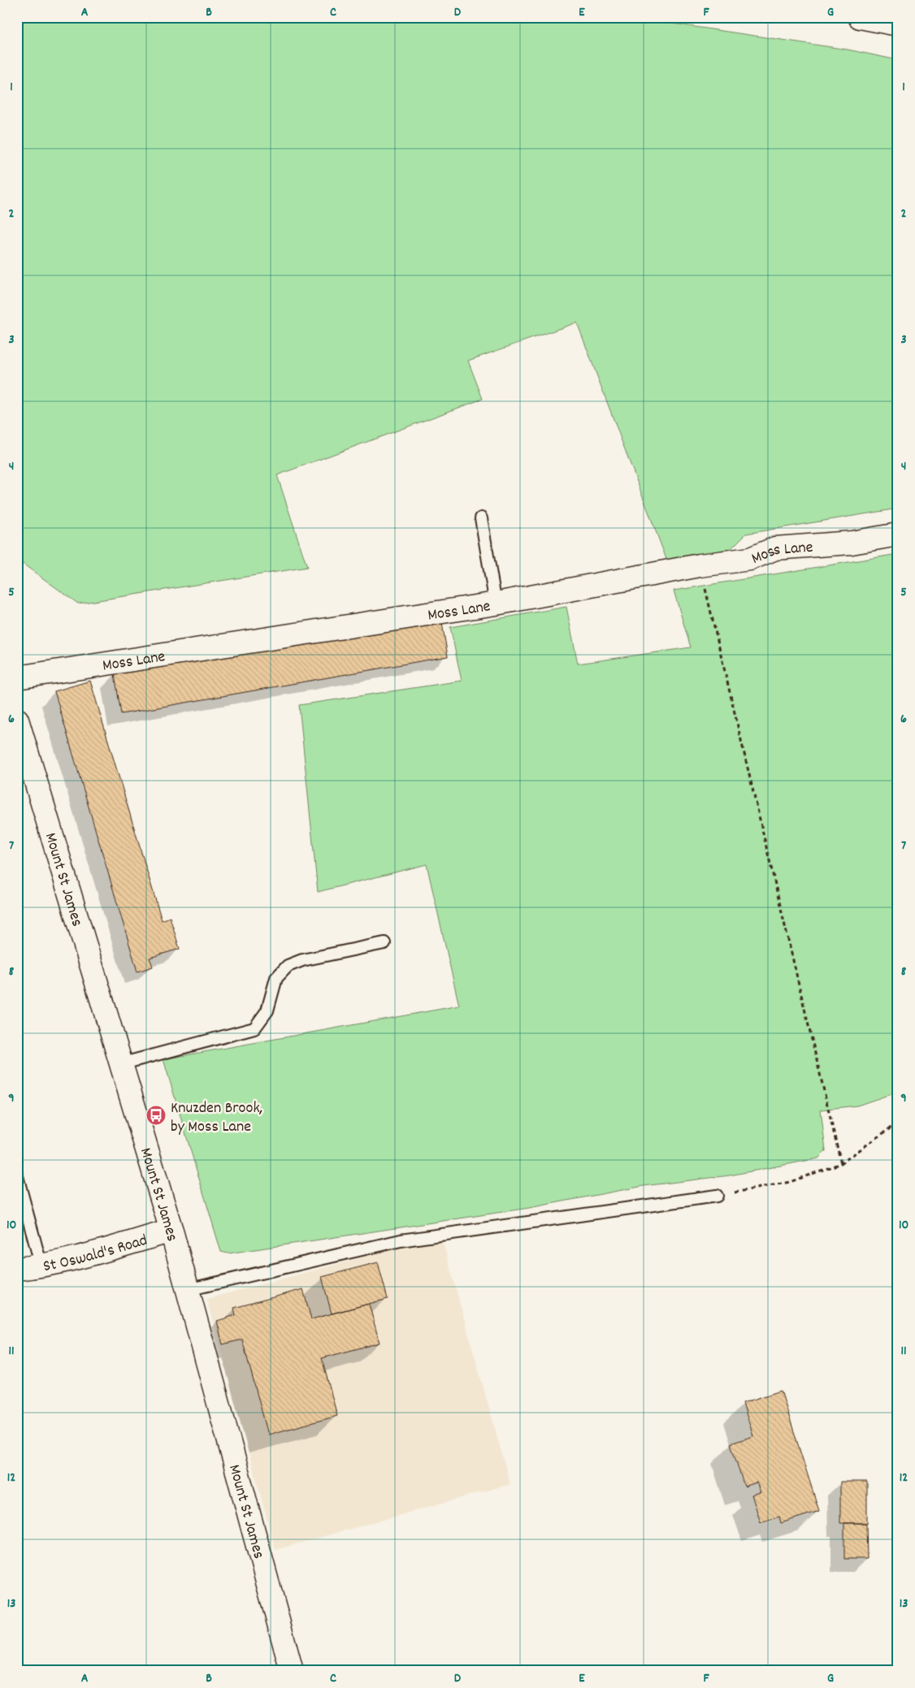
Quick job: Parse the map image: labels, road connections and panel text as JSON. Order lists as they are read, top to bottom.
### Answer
{
  "streets": {
    "main road": ["Moss Lane", "Mount St James", "St Oswald's Road"]
  },
  "crossings": [
    ["Mount St James", "St Oswald's Road"]
  ],
  "places": {
    "bus stop": ["Knuzden Brook, by Moss Lane"]
  },
  "grid": {
    "columns": [
      "A",
      "B",
      "C",
      "D",
      "E",
      "F",
      "G"
    ],
    "rows": [
      "1",
      "2",
      "3",
      "4",
      "5",
      "6",
      "7",
      "8",
      "9",
      "10",
      "11",
      "12",
      "13"
    ]
  }
}
